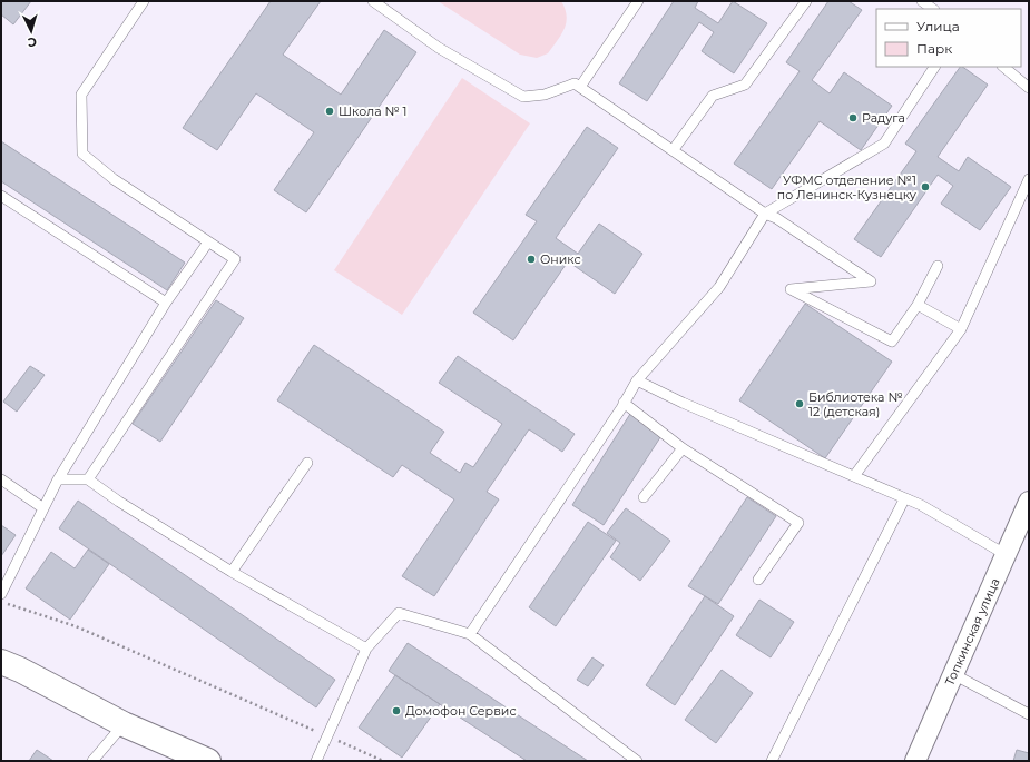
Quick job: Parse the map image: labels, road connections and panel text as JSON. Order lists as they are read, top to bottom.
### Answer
{
  "streets": {
    "street": ["Топкинская улица"]
  },
  "places": [
    "Школа № 1",
    "Радуга",
    "УФМС отделение №1 по Ленинск-Кузнецку",
    "Оникс",
    "Библиотека № 12 (детская)",
    "Домофон Сервис"
  ],
  "legend": ["Улица", "Парк"],
  "north": "bottom"
}
